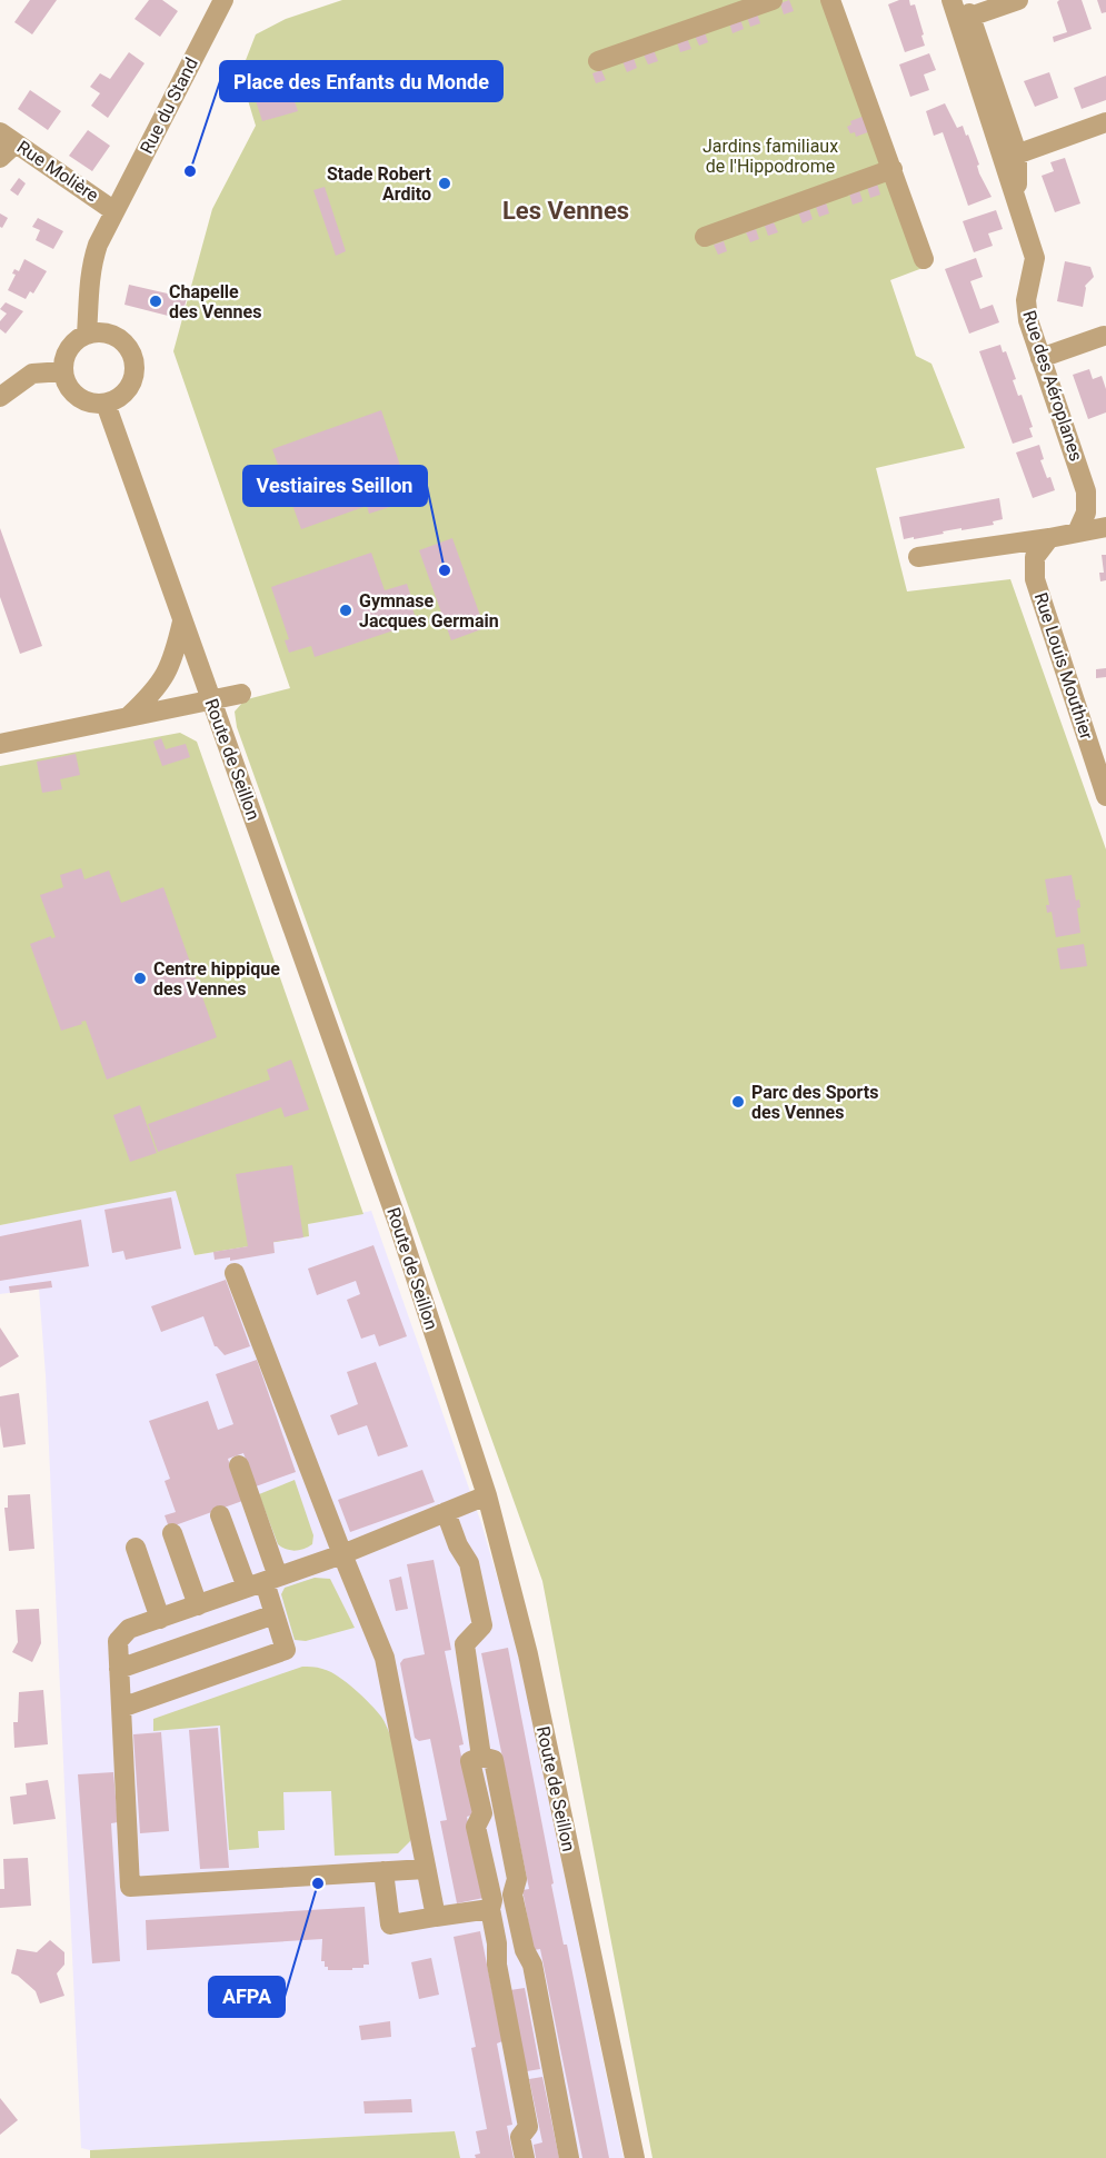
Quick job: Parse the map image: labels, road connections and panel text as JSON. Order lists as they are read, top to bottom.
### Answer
{
  "streets": {
    "street": [
      "Rue du Stand",
      "Rue Molière",
      "Rue des Aéroplanes",
      "Rue Louis Mouthier",
      "Route de Seillon"
    ]
  },
  "crossings": [
    ["Rue du Stand", "Rue Molière"],
    ["Rue du Stand", "Route de Seillon"]
  ],
  "districts": ["Les Vennes"],
  "parks": ["Jardins familiaux de l'Hippodrome"],
  "places": [
    "Place des Enfants du Monde",
    "Stade Robert Ardito",
    "Chapelle des Vennes",
    "Vestiaires Seillon",
    "Gymnase Jacques Germain",
    "Centre hippique des Vennes",
    "Parc des Sports des Vennes",
    "AFPA"
  ]
}
